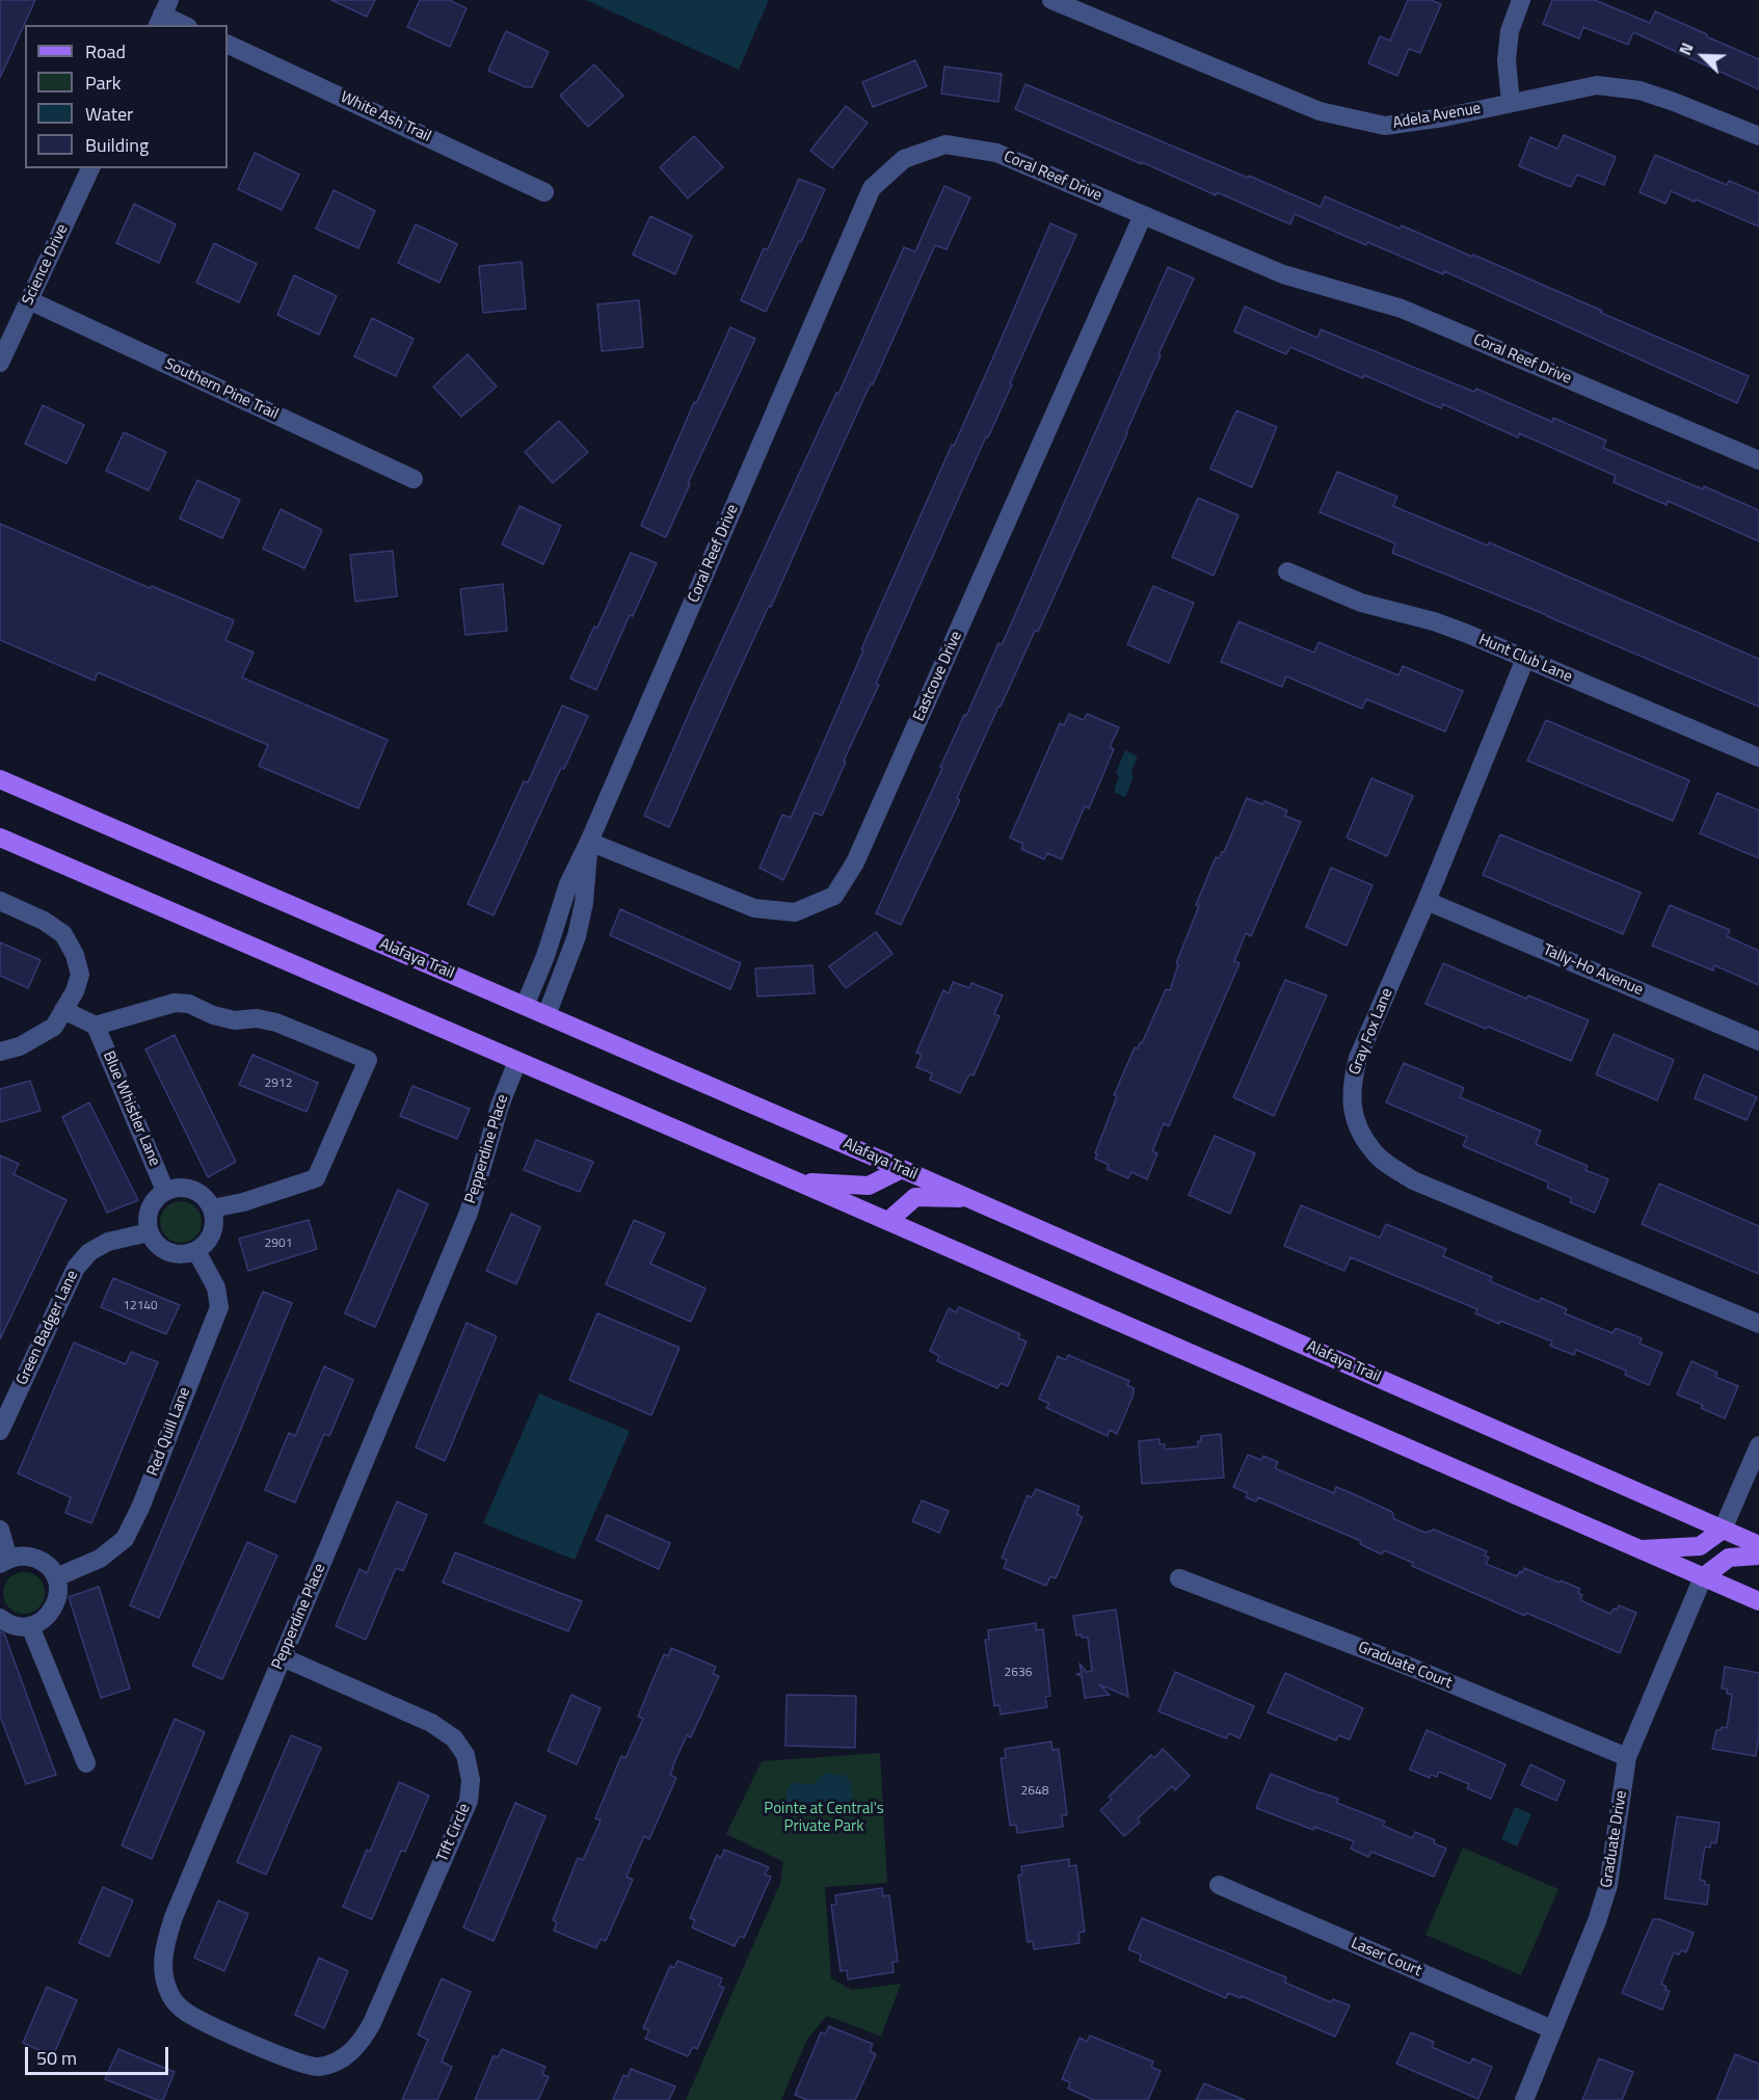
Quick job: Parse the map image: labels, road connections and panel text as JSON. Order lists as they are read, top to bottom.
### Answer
{
  "streets": {
    "main road": ["Alafaya Trail"],
    "street": [
      "Adela Avenue",
      "White Ash Trail",
      "Coral Reef Drive",
      "Science Drive",
      "Southern Pine Trail",
      "Hunt Club Lane",
      "Eastcove Drive",
      "Tally-Ho Avenue",
      "Gray Fox Lane",
      "Blue Whistler Lane",
      "Pepperdine Place",
      "Green Badger Lane",
      "Red Quill Lane",
      "Graduate Court",
      "Tift Circle",
      "Graduate Drive",
      "Laser Court"
    ]
  },
  "crossings": [
    ["Coral Reef Drive", "Eastcove Drive"],
    ["Coral Reef Drive", "Alafaya Trail"],
    ["Science Drive", "Southern Pine Trail"],
    ["Hunt Club Lane", "Gray Fox Lane"],
    ["Tally-Ho Avenue", "Gray Fox Lane"],
    ["Blue Whistler Lane", "Green Badger Lane"],
    ["Blue Whistler Lane", "Red Quill Lane"],
    ["Pepperdine Place", "Tift Circle"],
    ["Green Badger Lane", "Red Quill Lane"],
    ["Graduate Court", "Graduate Drive"],
    ["Graduate Drive", "Laser Court"]
  ],
  "parks": ["Pointe at Central's Private Park"],
  "house_numbers": [
    "2912",
    "2901",
    "12140",
    "2636",
    "2648"
  ],
  "legend": [
    "Road",
    "Park",
    "Water",
    "Building"
  ],
  "scale_bar": "50 m",
  "north": "top left"
}
